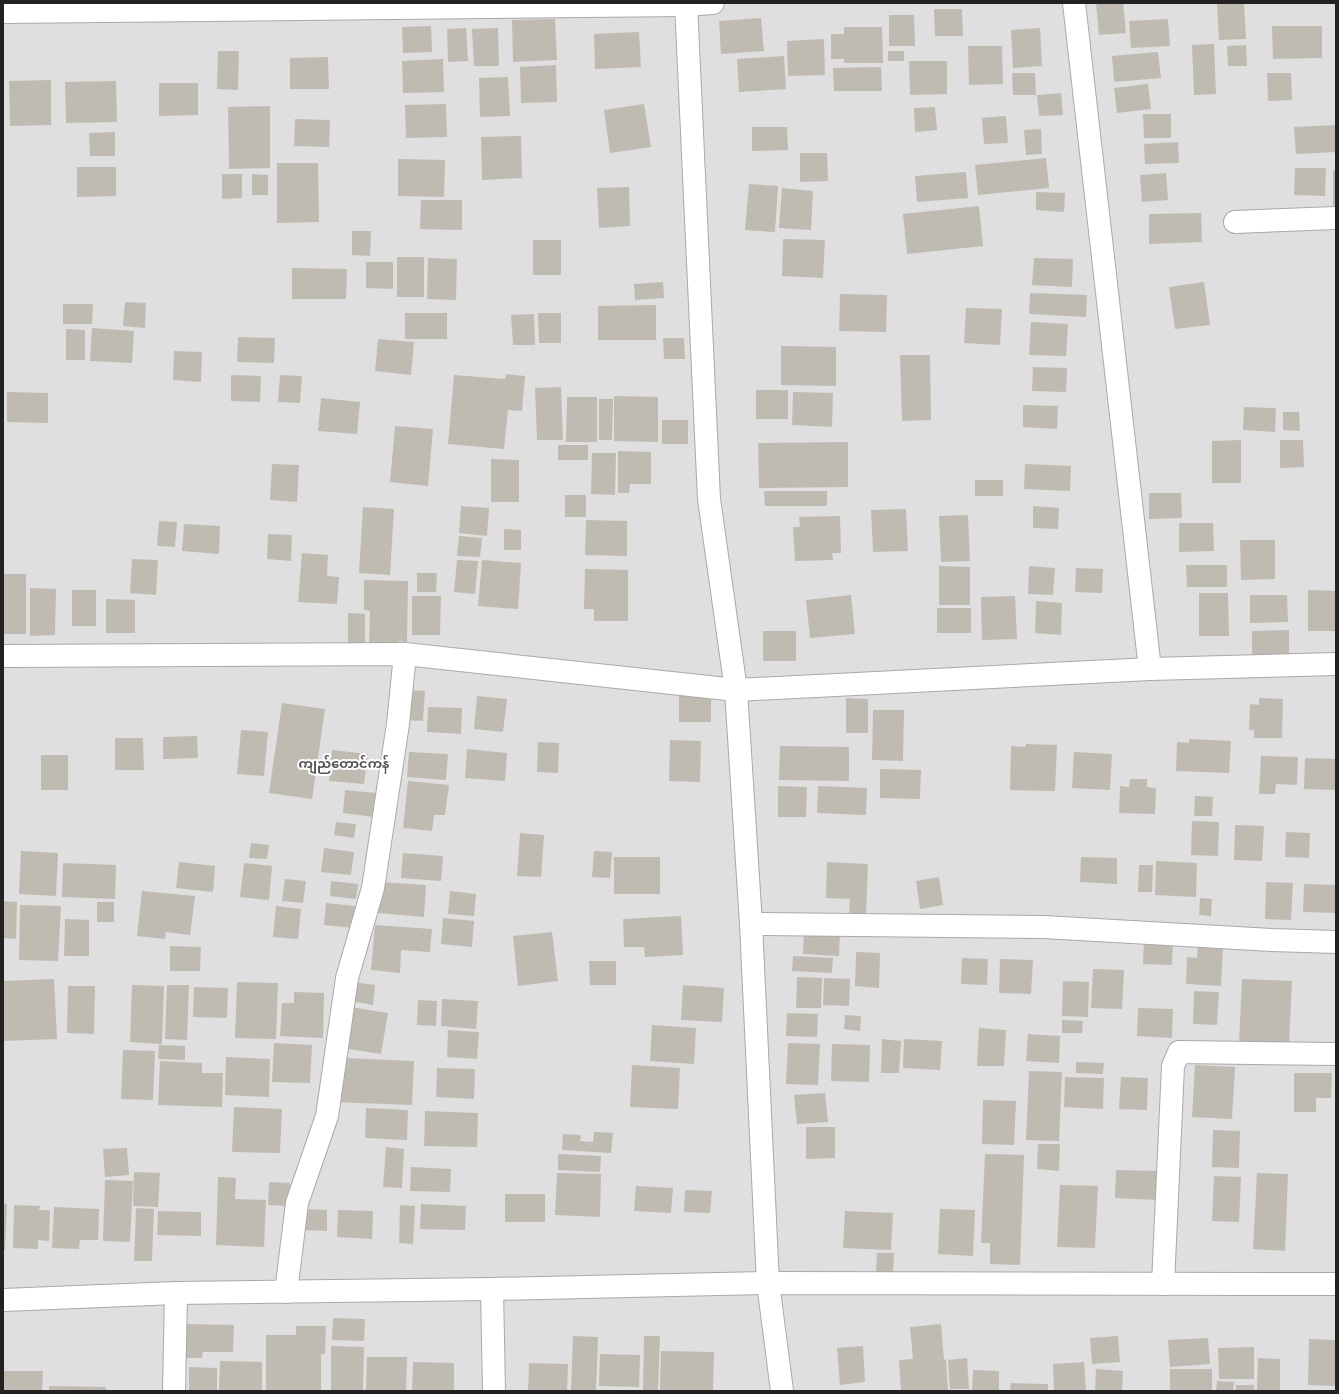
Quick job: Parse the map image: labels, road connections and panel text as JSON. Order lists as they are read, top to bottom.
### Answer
{
  "districts": ["ကျည်တောင်ကန်"]
}
